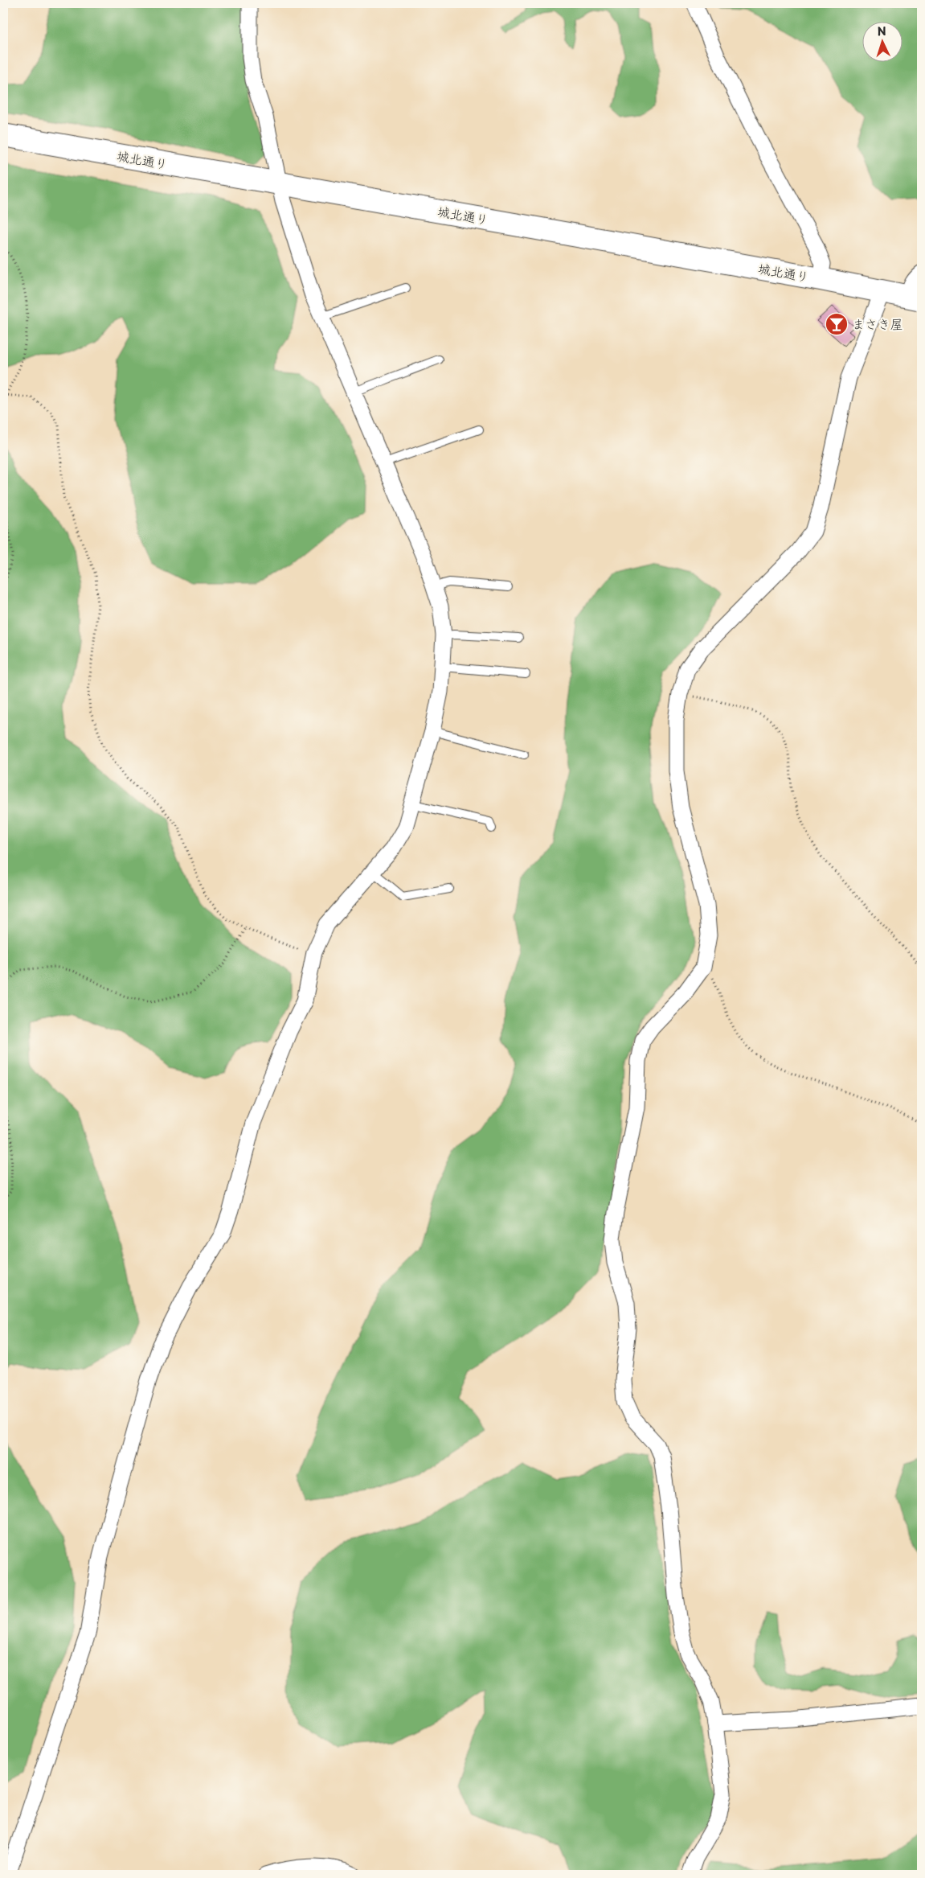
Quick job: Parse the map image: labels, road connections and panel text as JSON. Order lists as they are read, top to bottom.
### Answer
{
  "streets": {
    "street": ["城北通り"]
  },
  "places": {
    "bar": ["まさき屋"]
  },
  "north": "top"
}
